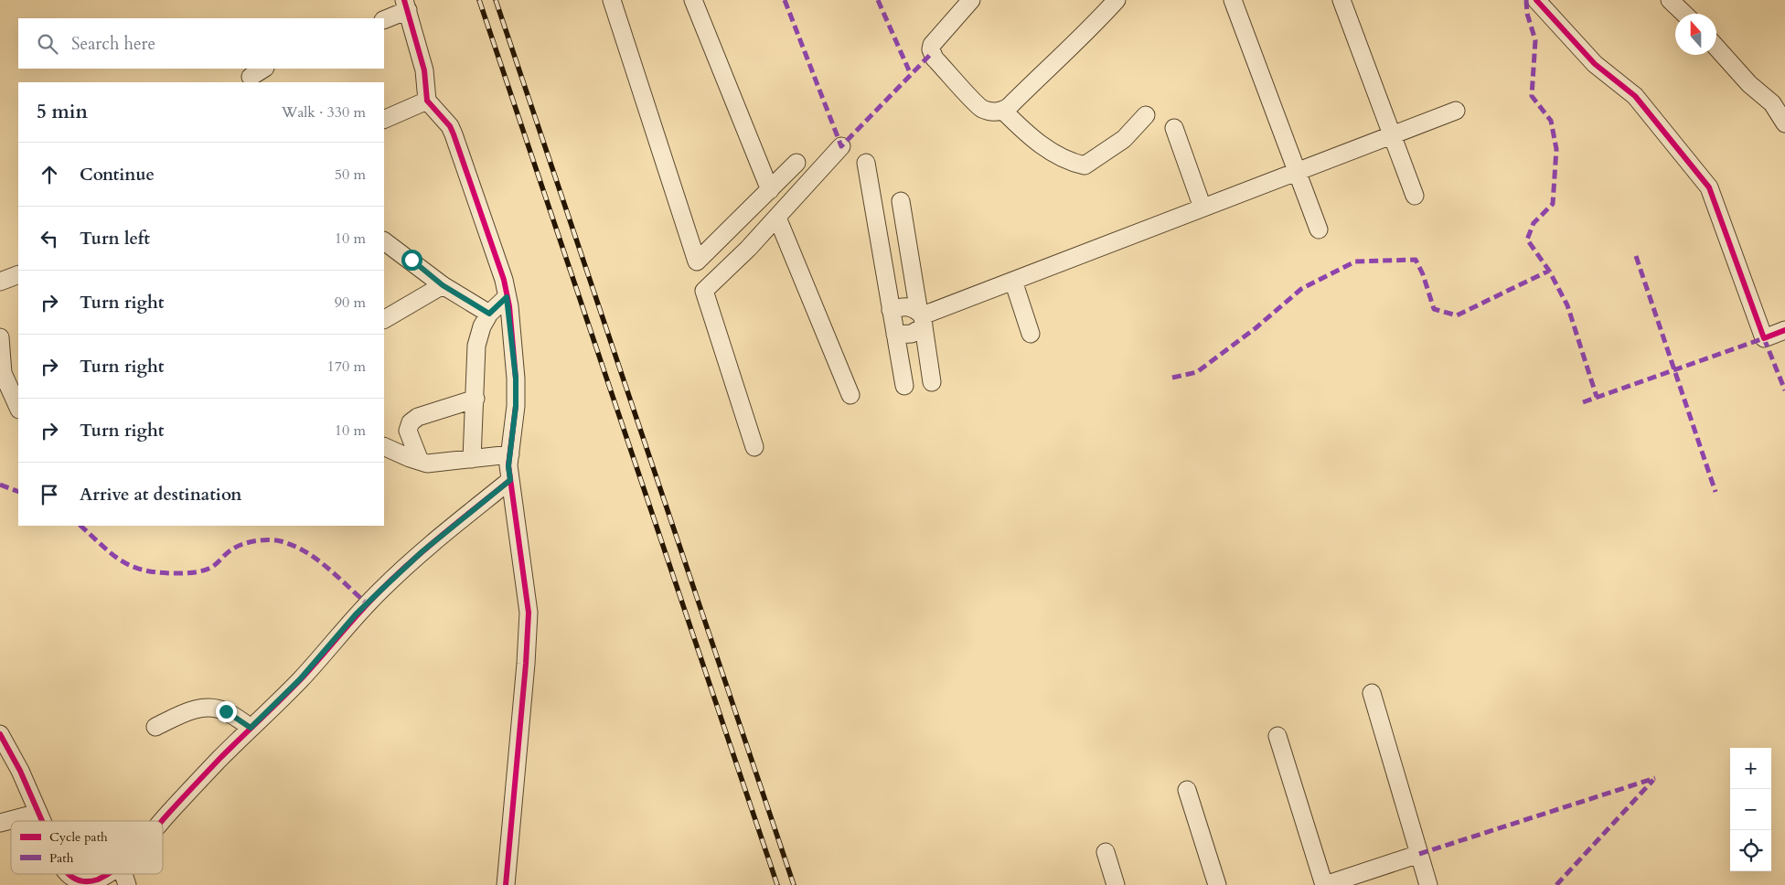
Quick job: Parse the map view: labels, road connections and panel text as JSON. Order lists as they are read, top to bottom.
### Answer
{
  "legend": ["Cycle path", "Path"],
  "north": "top",
  "page": {
    "search": "Search here",
    "heading": ["5 min", "Walk · 330 m"],
    "list": [
      ["Continue", "50 m"],
      ["Turn left", "10 m"],
      ["Turn right", "90 m"],
      ["Turn right", "170 m"],
      ["Turn right", "10 m"],
      "Arrive at destination"
    ],
    "map_buttons": ["+", "−"]
  }
}
